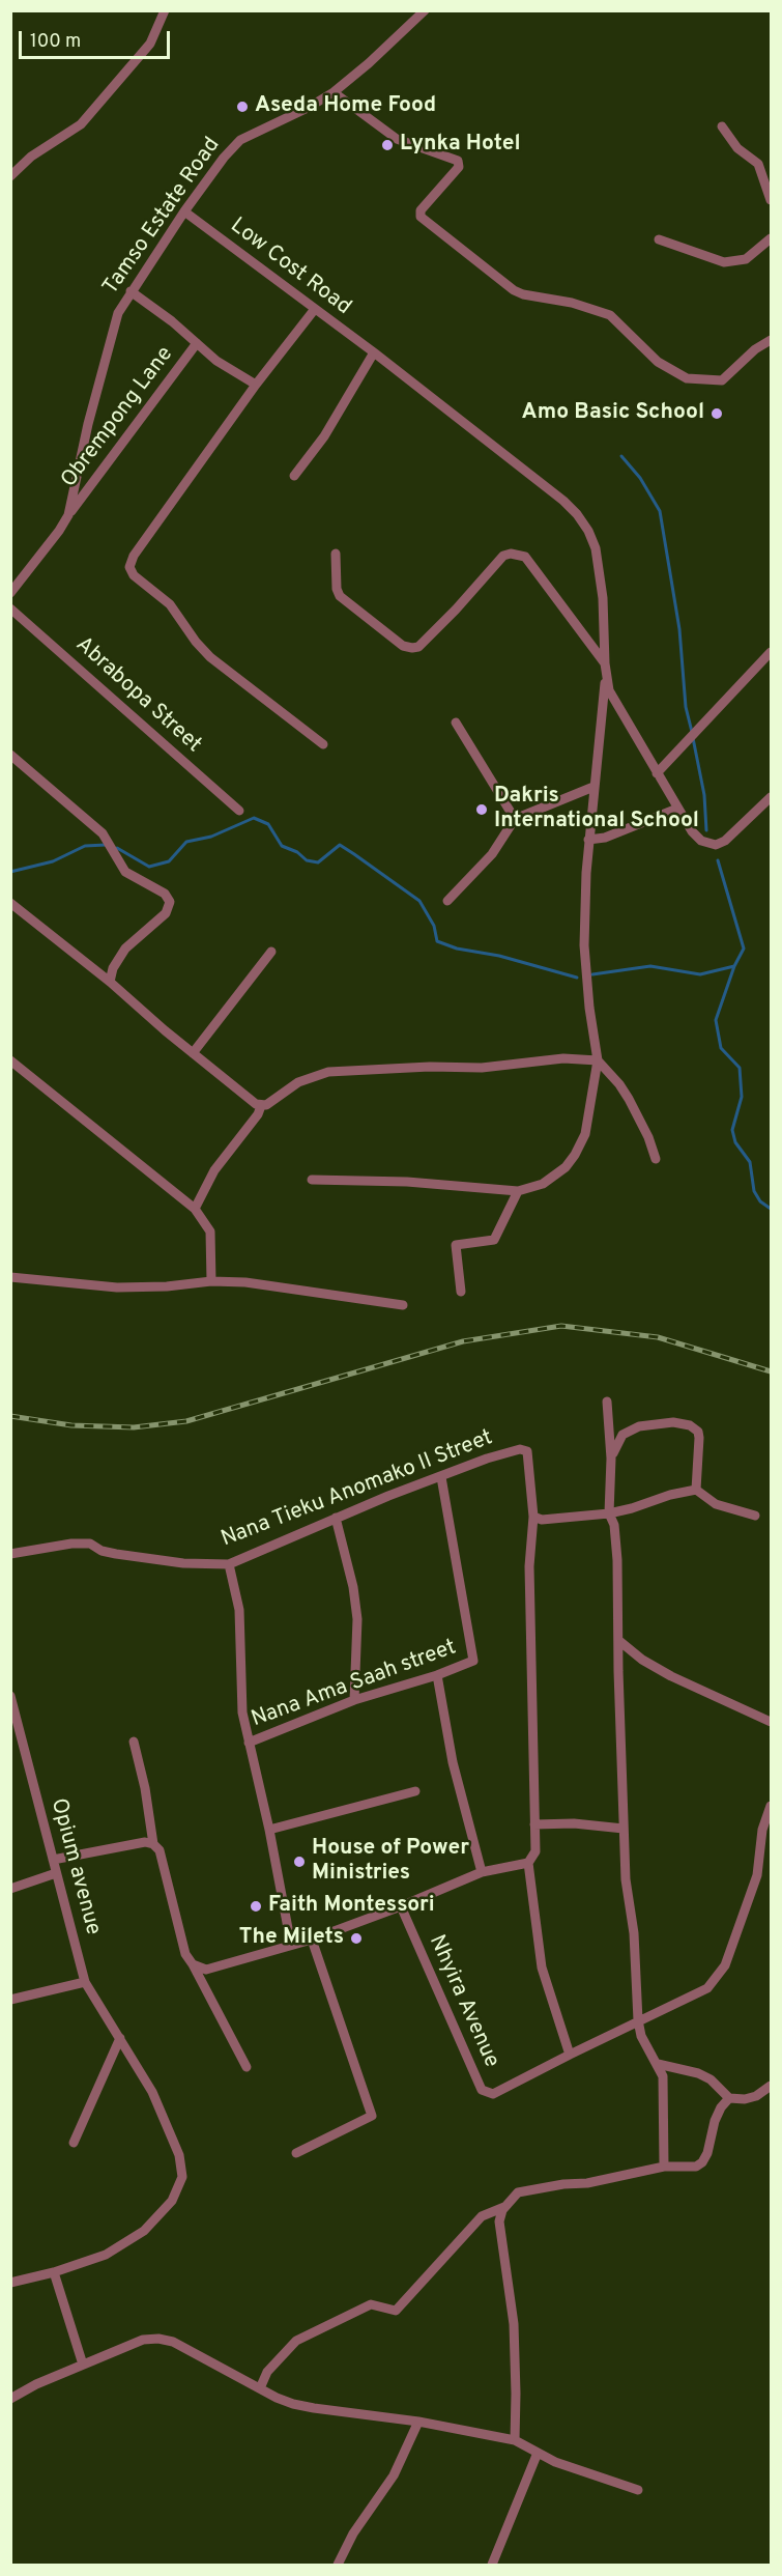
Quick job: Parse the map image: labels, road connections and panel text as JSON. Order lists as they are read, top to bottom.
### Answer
{
  "streets": {
    "street": [
      "Tamso Estate Road",
      "Low Cost Road",
      "Obrempong Lane",
      "Abrabopa Street",
      "Nana Tieku Anomako II Street",
      "Nana Ama Saah street",
      "Opium avenue",
      "Nhyira Avenue"
    ]
  },
  "crossings": [
    ["Tamso Estate Road", "Low Cost Road"],
    ["Tamso Estate Road", "Obrempong Lane"],
    ["Nana Tieku Anomako II Street", "Nana Ama Saah street"]
  ],
  "places": [
    "Aseda Home Food",
    "Lynka Hotel",
    "Amo Basic School",
    "Dakris International School",
    "House of Power Ministries",
    "Faith Montessori",
    "The Milets"
  ],
  "scale_bar": "100 m"
}
